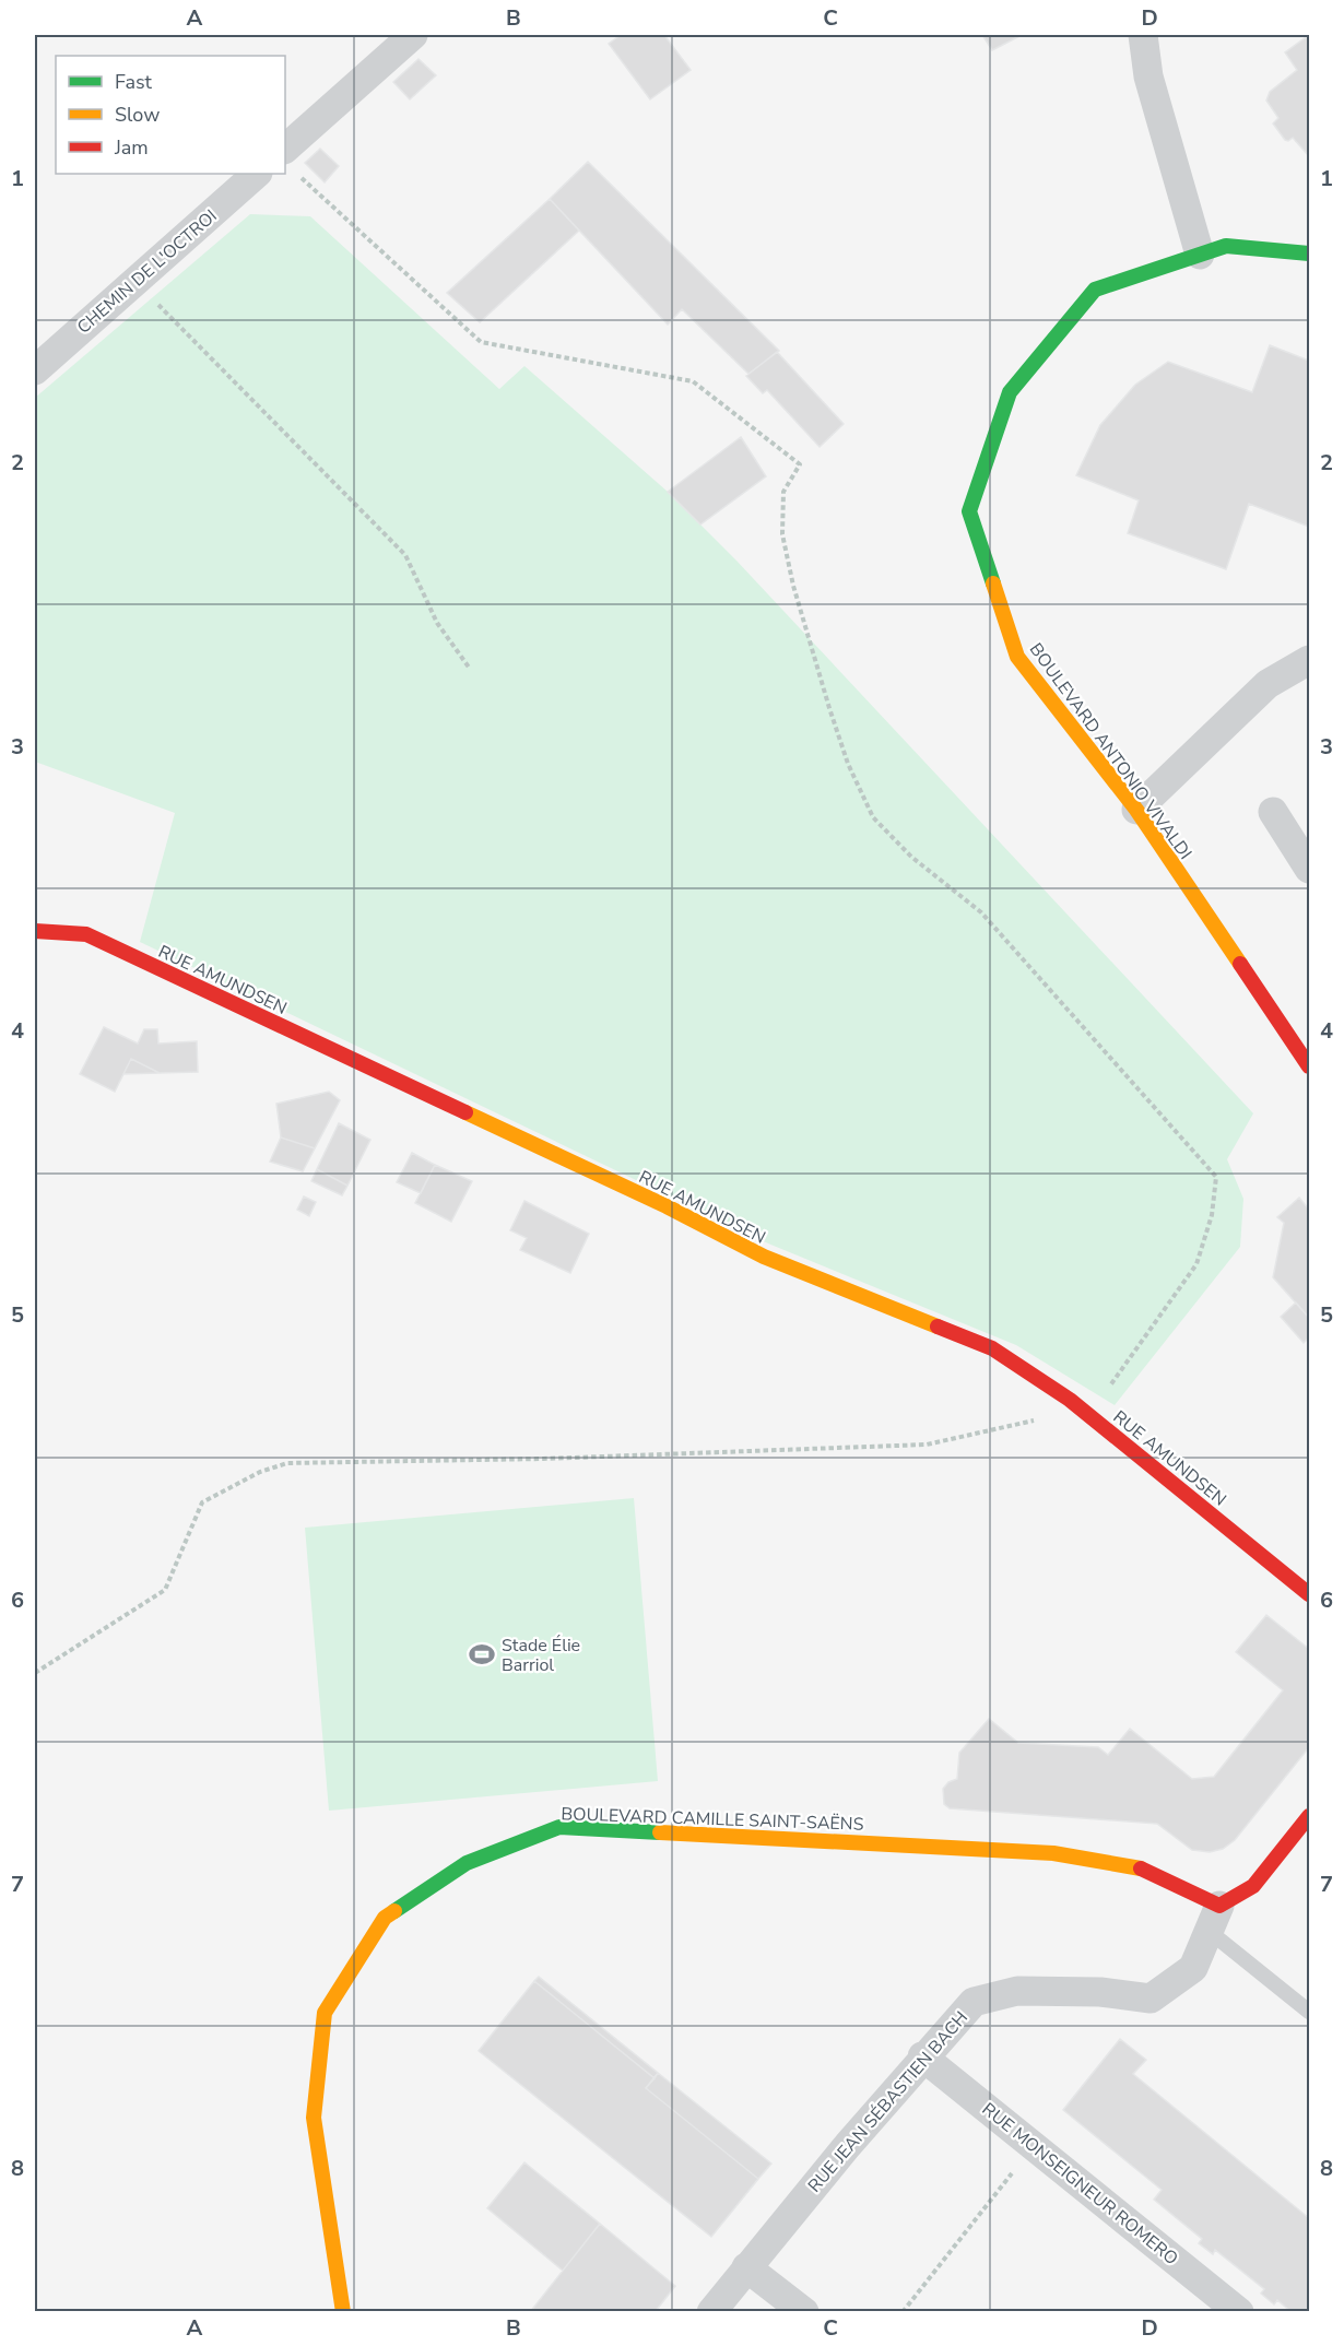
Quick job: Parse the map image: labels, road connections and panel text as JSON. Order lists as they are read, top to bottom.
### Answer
{
  "streets": {
    "street": [
      "CHEMIN DE L'OCTROI",
      "BOULEVARD ANTONIO VIVALDI",
      "RUE AMUNDSEN",
      "BOULEVARD CAMILLE SAINT-SAËNS",
      "RUE JEAN SÉBASTIEN BACH",
      "RUE MONSEIGNEUR ROMERO"
    ]
  },
  "crossings": [
    ["BOULEVARD CAMILLE SAINT-SAËNS", "RUE JEAN SÉBASTIEN BACH"],
    ["RUE JEAN SÉBASTIEN BACH", "RUE MONSEIGNEUR ROMERO"]
  ],
  "places": {
    "sports": ["Stade Élie Barriol"]
  },
  "legend": ["Fast", "Slow", "Jam"],
  "grid": {
    "columns": [
      "A",
      "B",
      "C",
      "D"
    ],
    "rows": [
      "1",
      "2",
      "3",
      "4",
      "5",
      "6",
      "7",
      "8"
    ]
  }
}
